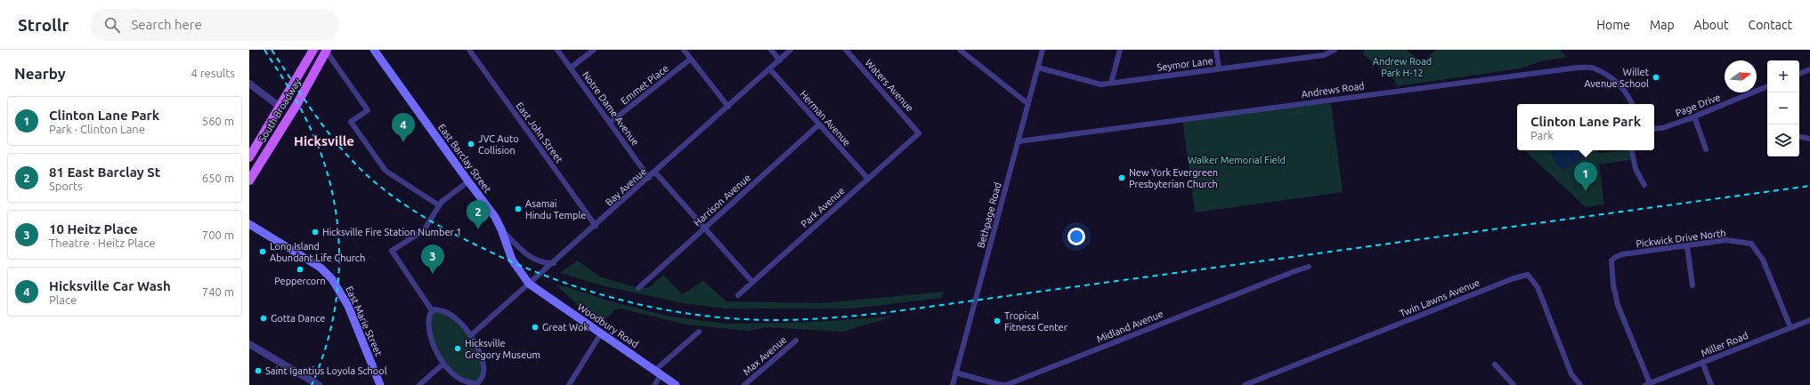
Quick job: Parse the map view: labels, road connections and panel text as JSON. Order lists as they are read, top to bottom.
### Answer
{
  "streets": {
    "main road": [
      "South Broadway",
      "East Barclay Street",
      "East Marie Street",
      "Woodbury Road"
    ],
    "street": [
      "Seymor Lane",
      "Emmet Place",
      "Waters Avenue",
      "Andrews Road",
      "Page Drive",
      "Notre Dame Avenue",
      "Herman Avenue",
      "East John Street",
      "Bay Avenue",
      "Harrison Avenue",
      "Park Avenue",
      "Bethpage Road",
      "Pickwick Drive North",
      "Twin Lawns Avenue",
      "Midland Avenue",
      "Miller Road",
      "Max Avenue"
    ]
  },
  "crossings": [
    ["Seymor Lane", "Bethpage Road"],
    ["Emmet Place", "Notre Dame Avenue"],
    ["Waters Avenue", "Park Avenue"],
    ["Andrews Road", "Bethpage Road"],
    ["Notre Dame Avenue", "Bay Avenue"],
    ["Herman Avenue", "Bay Avenue"],
    ["Herman Avenue", "Harrison Avenue"],
    ["Herman Avenue", "Park Avenue"],
    ["East John Street", "Bay Avenue"],
    ["East Barclay Street", "Bay Avenue"],
    ["East Barclay Street", "Woodbury Road"],
    ["Bay Avenue", "Woodbury Road"],
    ["Bethpage Road", "Midland Avenue"],
    ["Pickwick Drive North", "Miller Road"]
  ],
  "districts": ["Hicksville"],
  "parks": ["Andrew Road Park H-12", "Walker Memorial Field"],
  "places": [
    "Willet Avenue School",
    "JVC Auto Collision",
    "New York Evergreen Presbyterian Church",
    "Asamai Hindu Temple",
    "Hicksville Fire Station Number 1",
    "Long Island Abundant Life Church",
    "Peppercorn",
    "Gotta Dance",
    "Tropical Fitness Center",
    "Great Wok",
    "Hicksville Gregory Museum",
    "Saint Igantius Loyola School"
  ],
  "north": "right",
  "page": {
    "header": "Strollr",
    "search": "Search here",
    "nav": [
      "Home",
      "Map",
      "About",
      "Contact"
    ],
    "heading": ["Nearby", "4 results"],
    "map_buttons": ["+", "−"],
    "list": [
      {
        "mark": "1",
        "name": "Clinton Lane Park",
        "note": "Park · Clinton Lane",
        "value": "560 m"
      },
      {
        "mark": "2",
        "name": "81 East Barclay St",
        "note": "Sports",
        "value": "650 m"
      },
      {
        "mark": "3",
        "name": "10 Heitz Place",
        "note": "Theatre · Heitz Place",
        "value": "700 m"
      },
      {
        "mark": "4",
        "name": "Hicksville Car Wash",
        "note": "Place",
        "value": "740 m"
      }
    ],
    "popup": ["Clinton Lane Park", "Park"],
    "pins": [
      "4",
      "1",
      "2",
      "3"
    ]
  }
}
